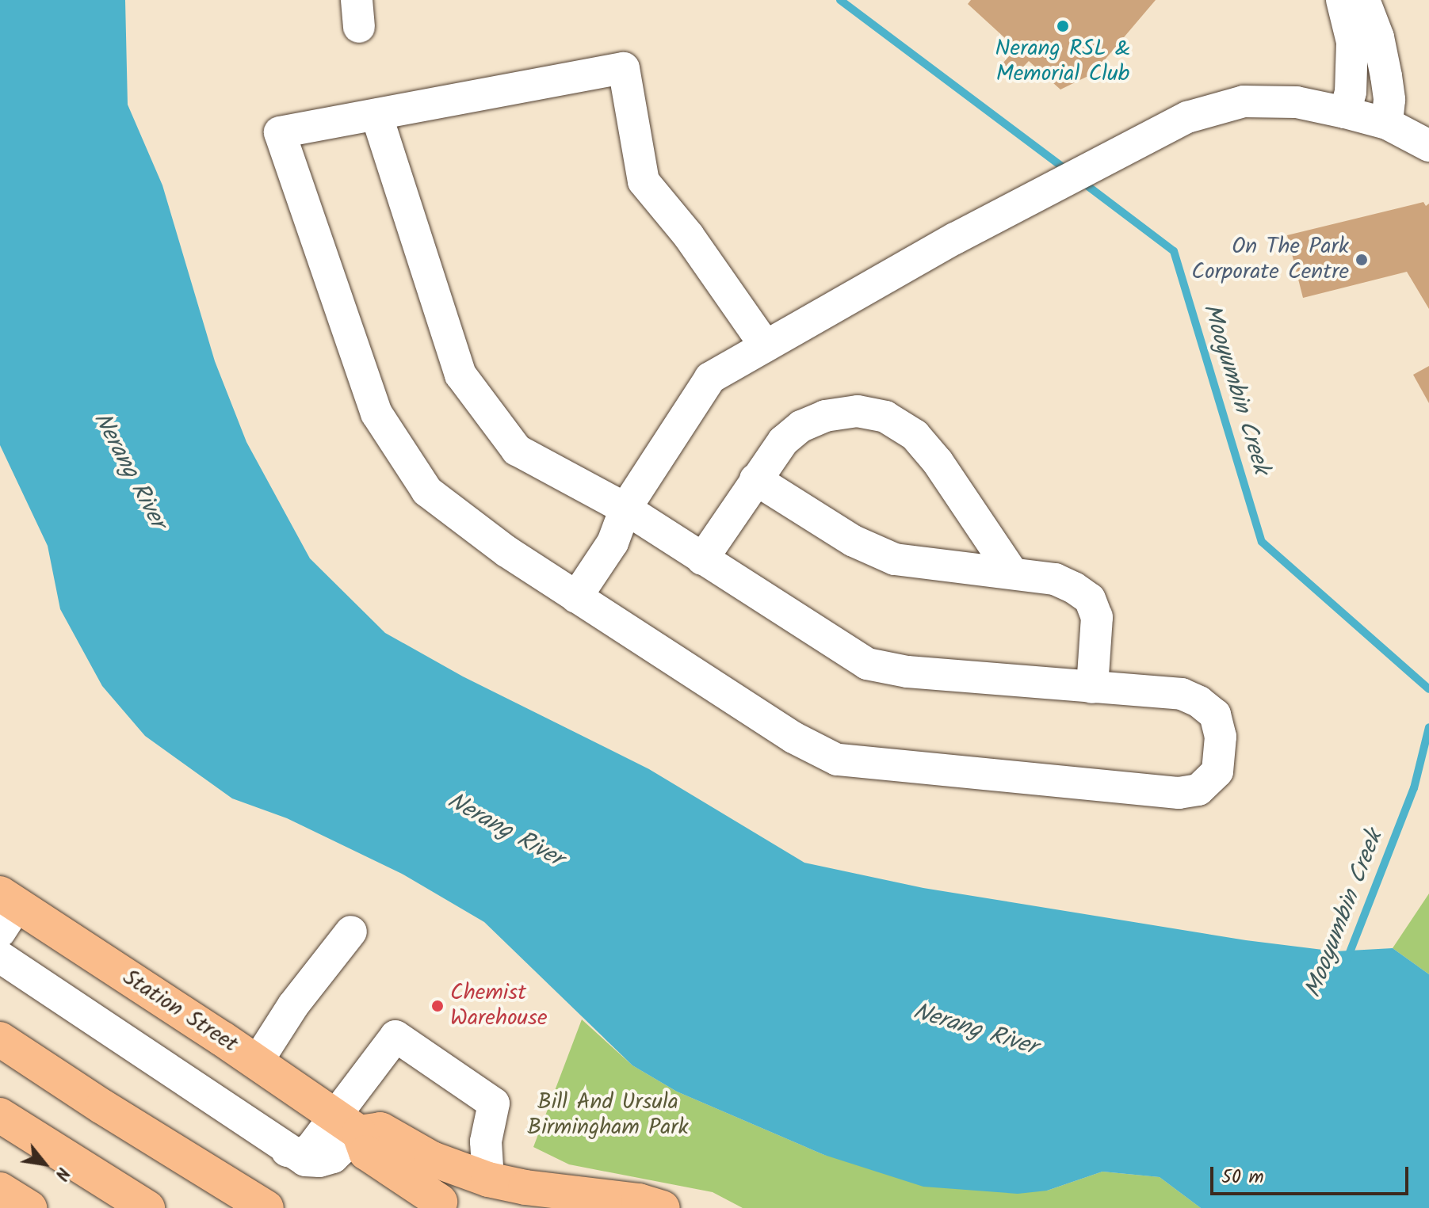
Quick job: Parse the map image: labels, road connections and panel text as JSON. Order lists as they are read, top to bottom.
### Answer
{
  "streets": {
    "main road": ["Station Street"]
  },
  "water": ["Mooyumbin Creek", "Nerang River"],
  "parks": ["Bill And Ursula Birmingham Park"],
  "places": ["Nerang RSL & Memorial Club", "On The Park Corporate Centre", "Chemist Warehouse"],
  "scale_bar": "50 m",
  "north": "bottom right"
}
